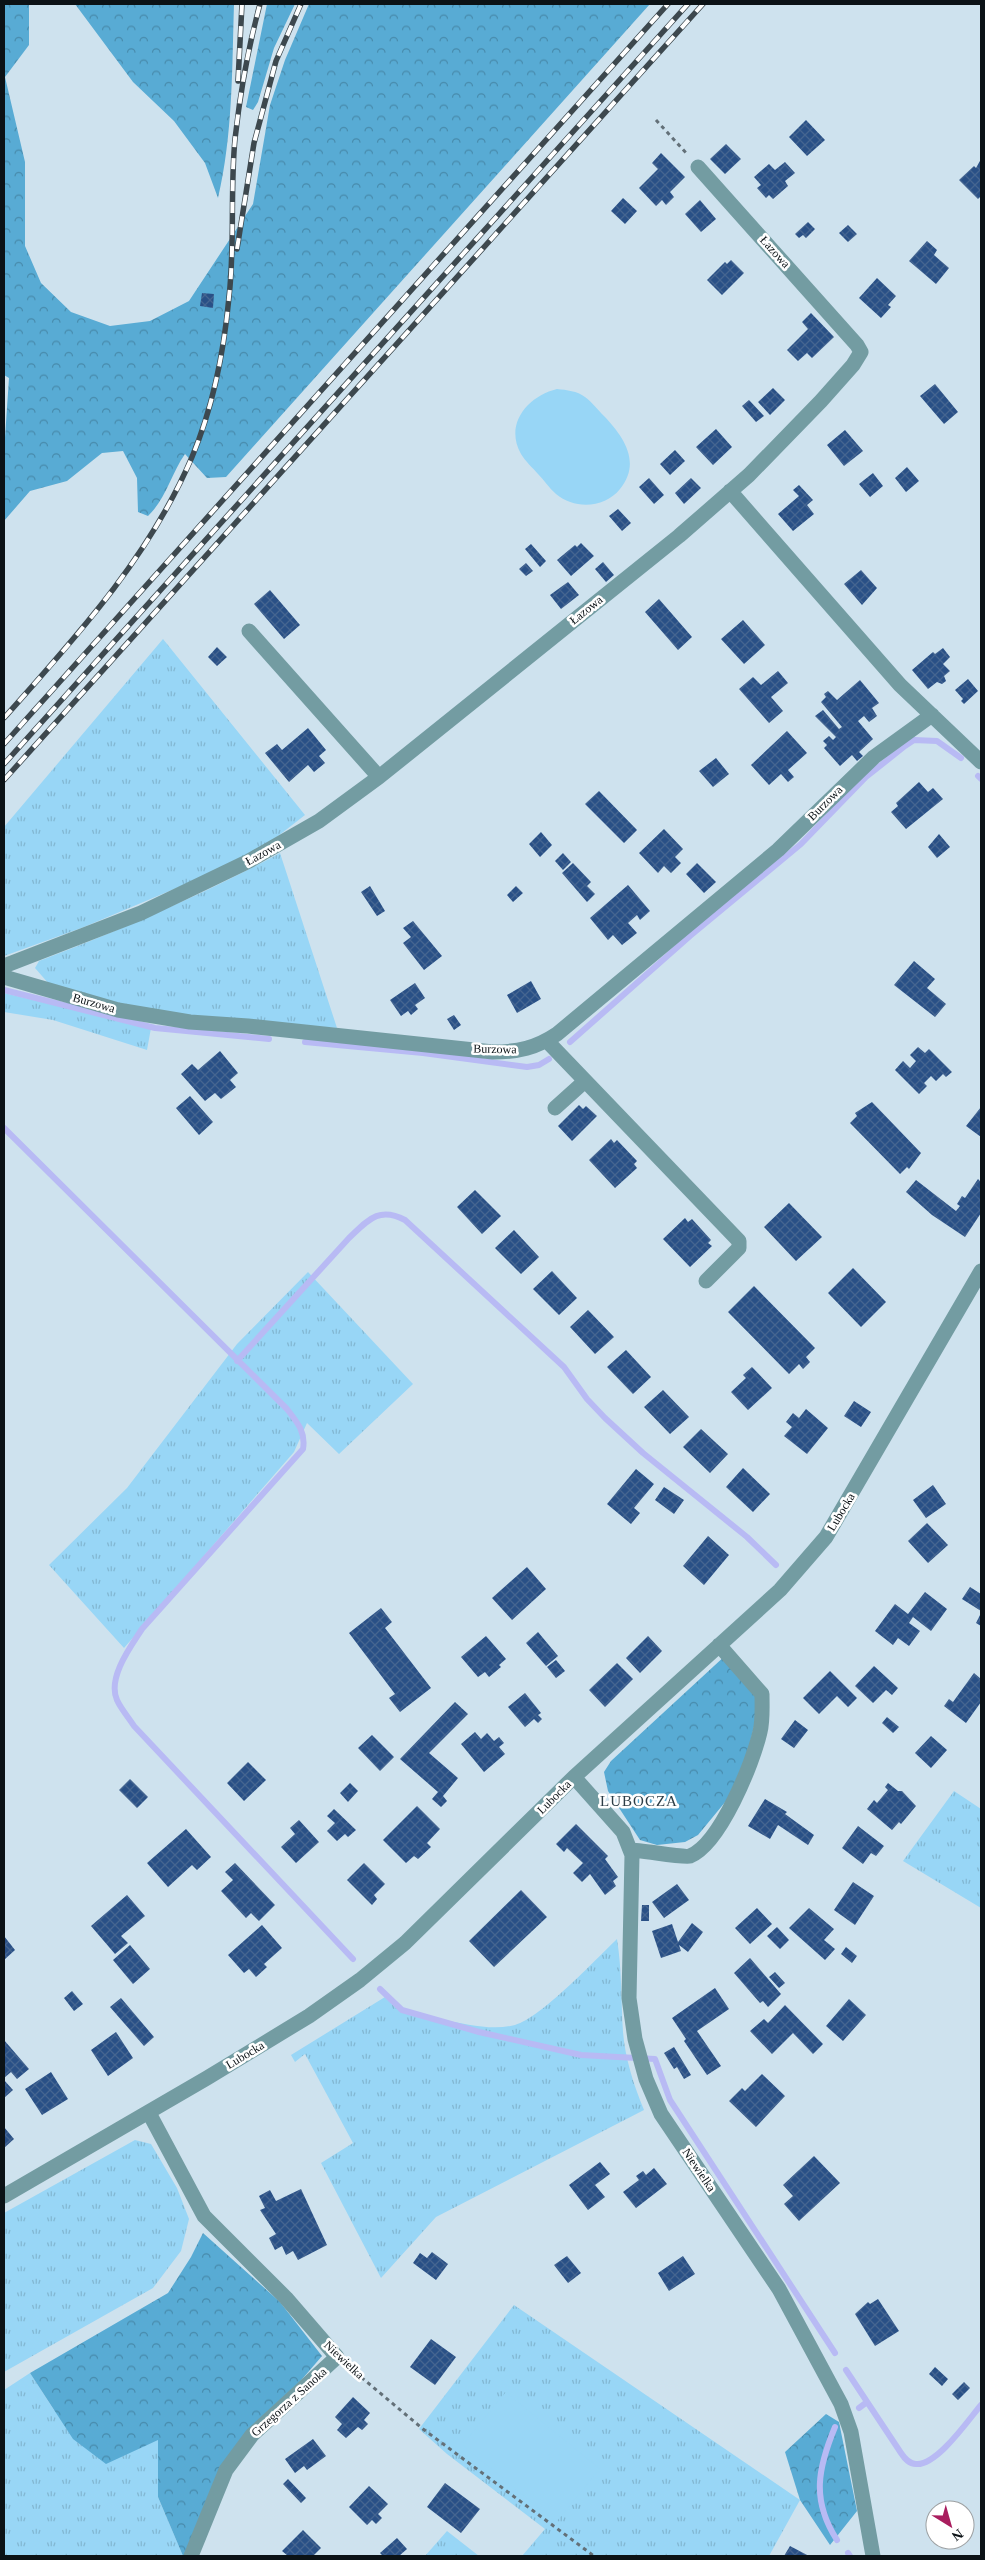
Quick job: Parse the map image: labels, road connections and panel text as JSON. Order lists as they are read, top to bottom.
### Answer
{
  "streets": {
    "street": [
      "Łazowa",
      "Burzowa",
      "Lubocka",
      "Niewielka",
      "Grzegorza z Sanoka"
    ]
  },
  "crossings": [
    ["Lubocka", "Niewielka"],
    ["Niewielka", "Grzegorza z Sanoka"]
  ],
  "districts": ["LUBOCZA"],
  "north": "bottom right"
}
